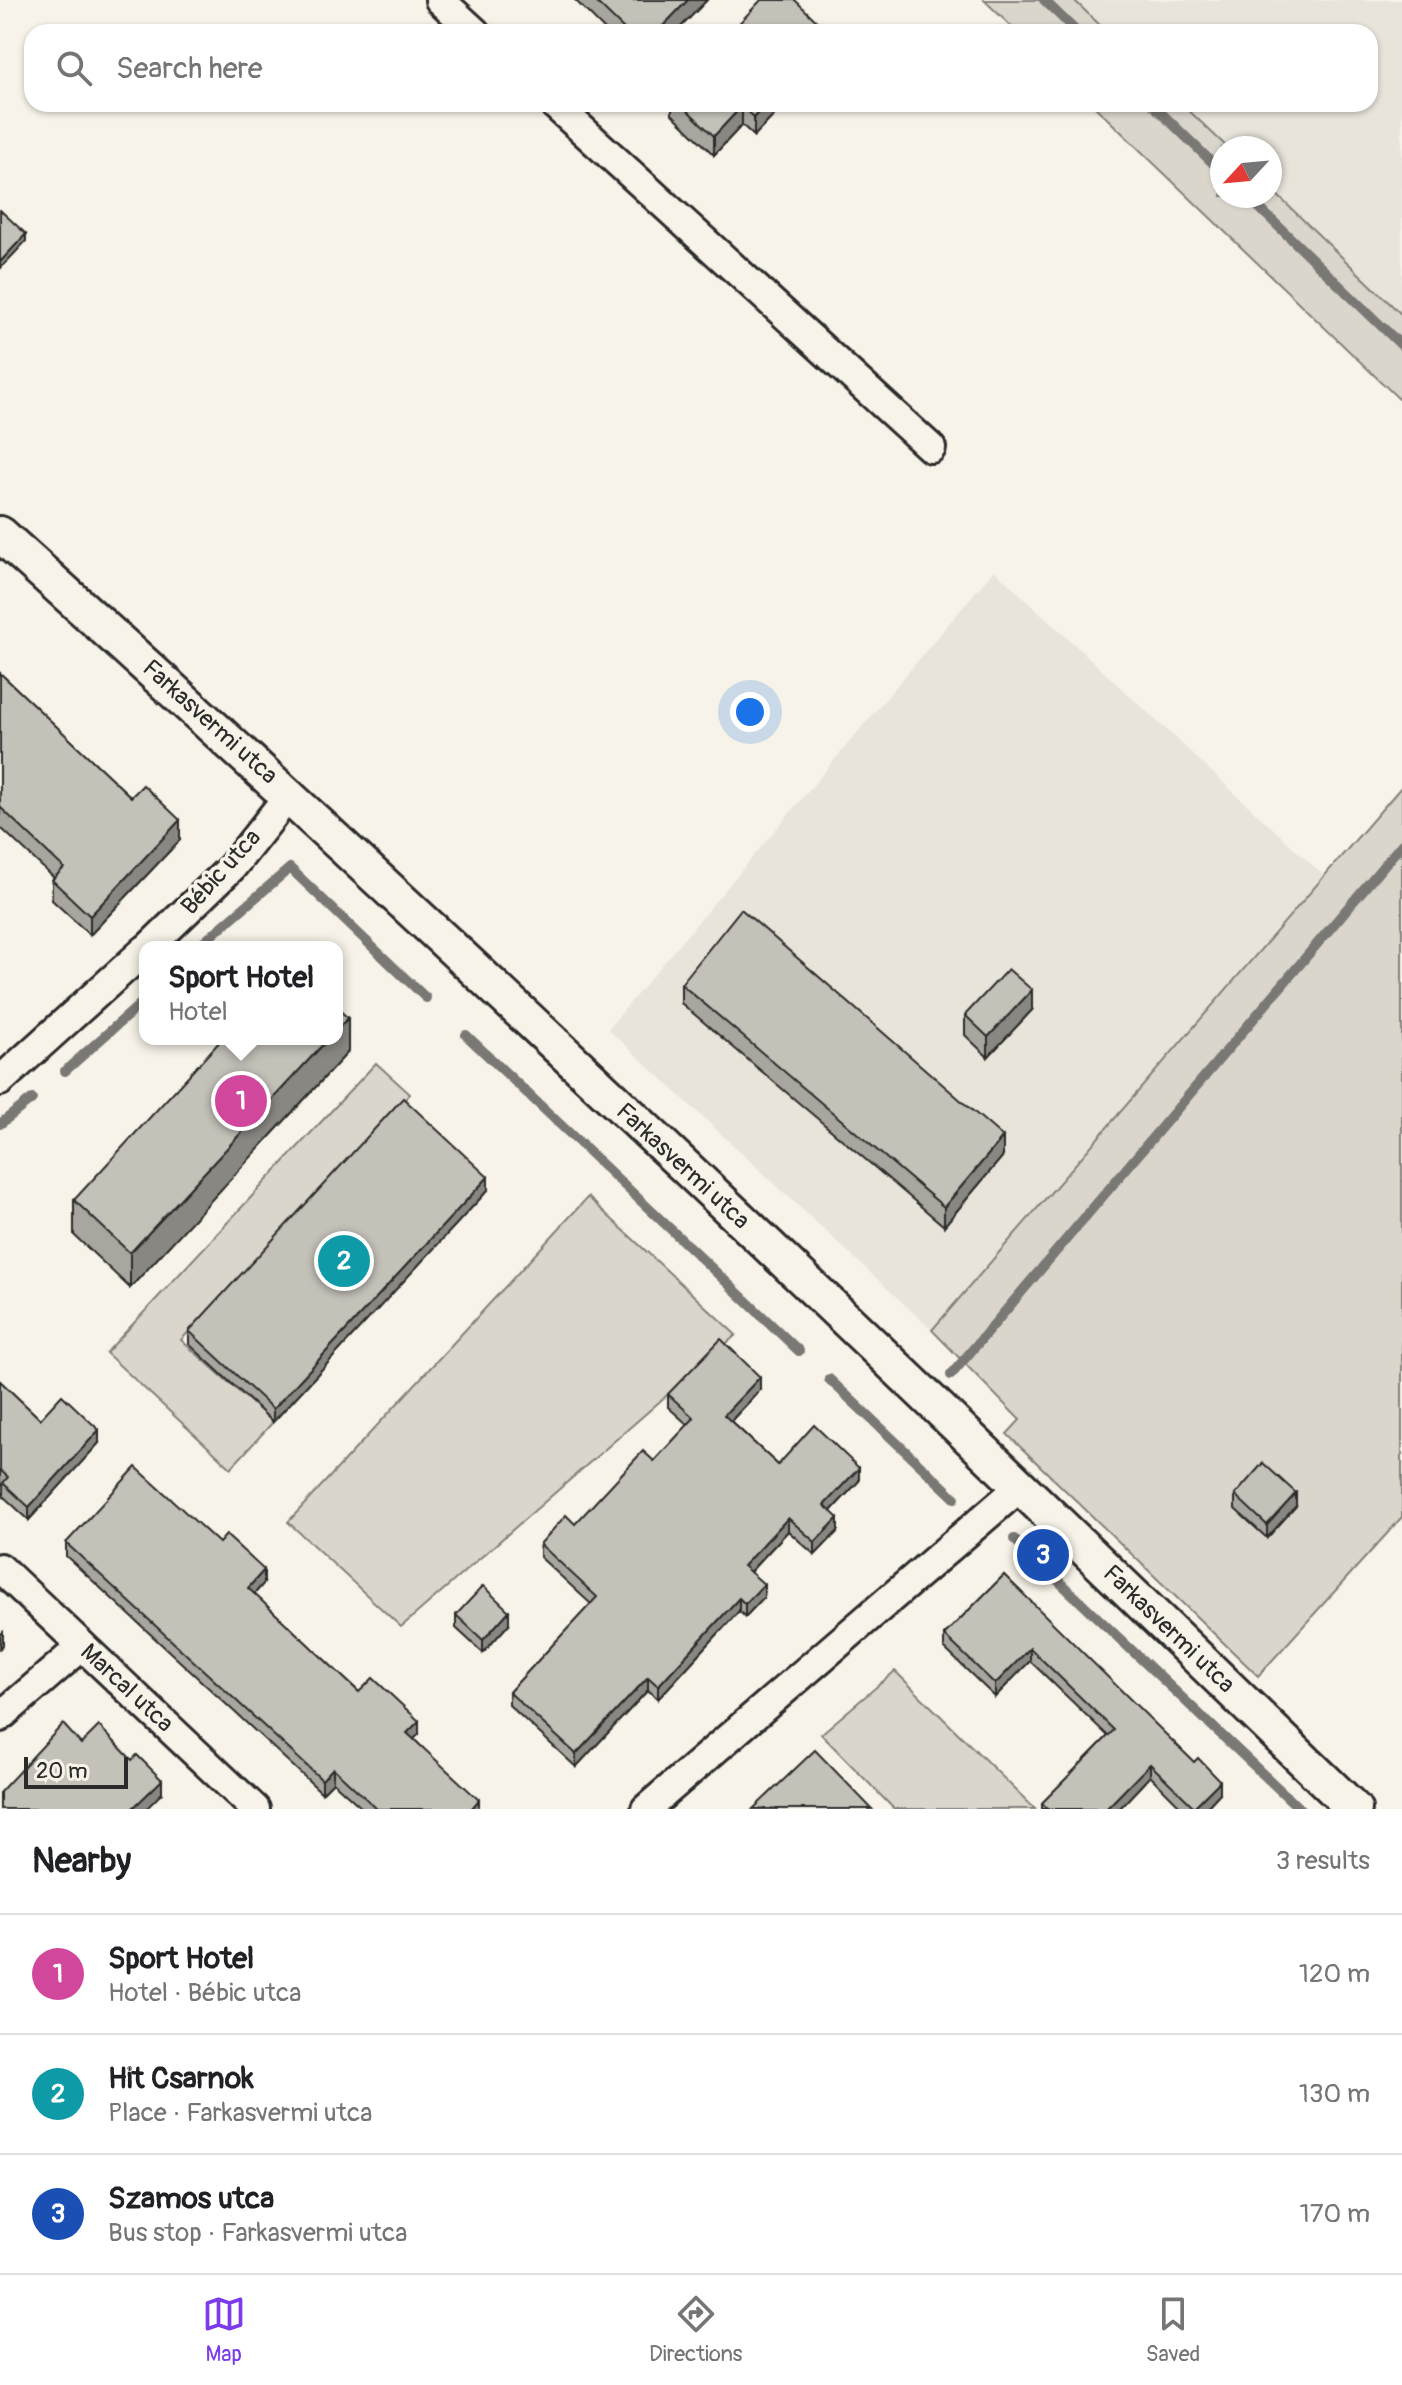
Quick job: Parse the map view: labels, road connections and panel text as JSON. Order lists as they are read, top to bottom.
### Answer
{
  "streets": {
    "street": ["Farkasvermi utca", "Bébic utca", "Marcal utca"]
  },
  "crossings": [
    ["Farkasvermi utca", "Bébic utca"]
  ],
  "scale_bar": "20 m",
  "north": "bottom left",
  "page": {
    "search": "Search here",
    "popup": ["Sport Hotel", "Hotel"],
    "pins": ["1", "2", "3"],
    "scale": "20 m",
    "heading": ["Nearby", "3 results"],
    "list": [
      {
        "mark": "1",
        "name": "Sport Hotel",
        "note": "Hotel · Bébic utca",
        "value": "120 m"
      },
      {
        "mark": "2",
        "name": "Hit Csarnok",
        "note": "Place · Farkasvermi utca",
        "value": "130 m"
      },
      {
        "mark": "3",
        "name": "Szamos utca",
        "note": "Bus stop · Farkasvermi utca",
        "value": "170 m"
      }
    ],
    "nav": ["Map", "Directions", "Saved"]
  }
}
